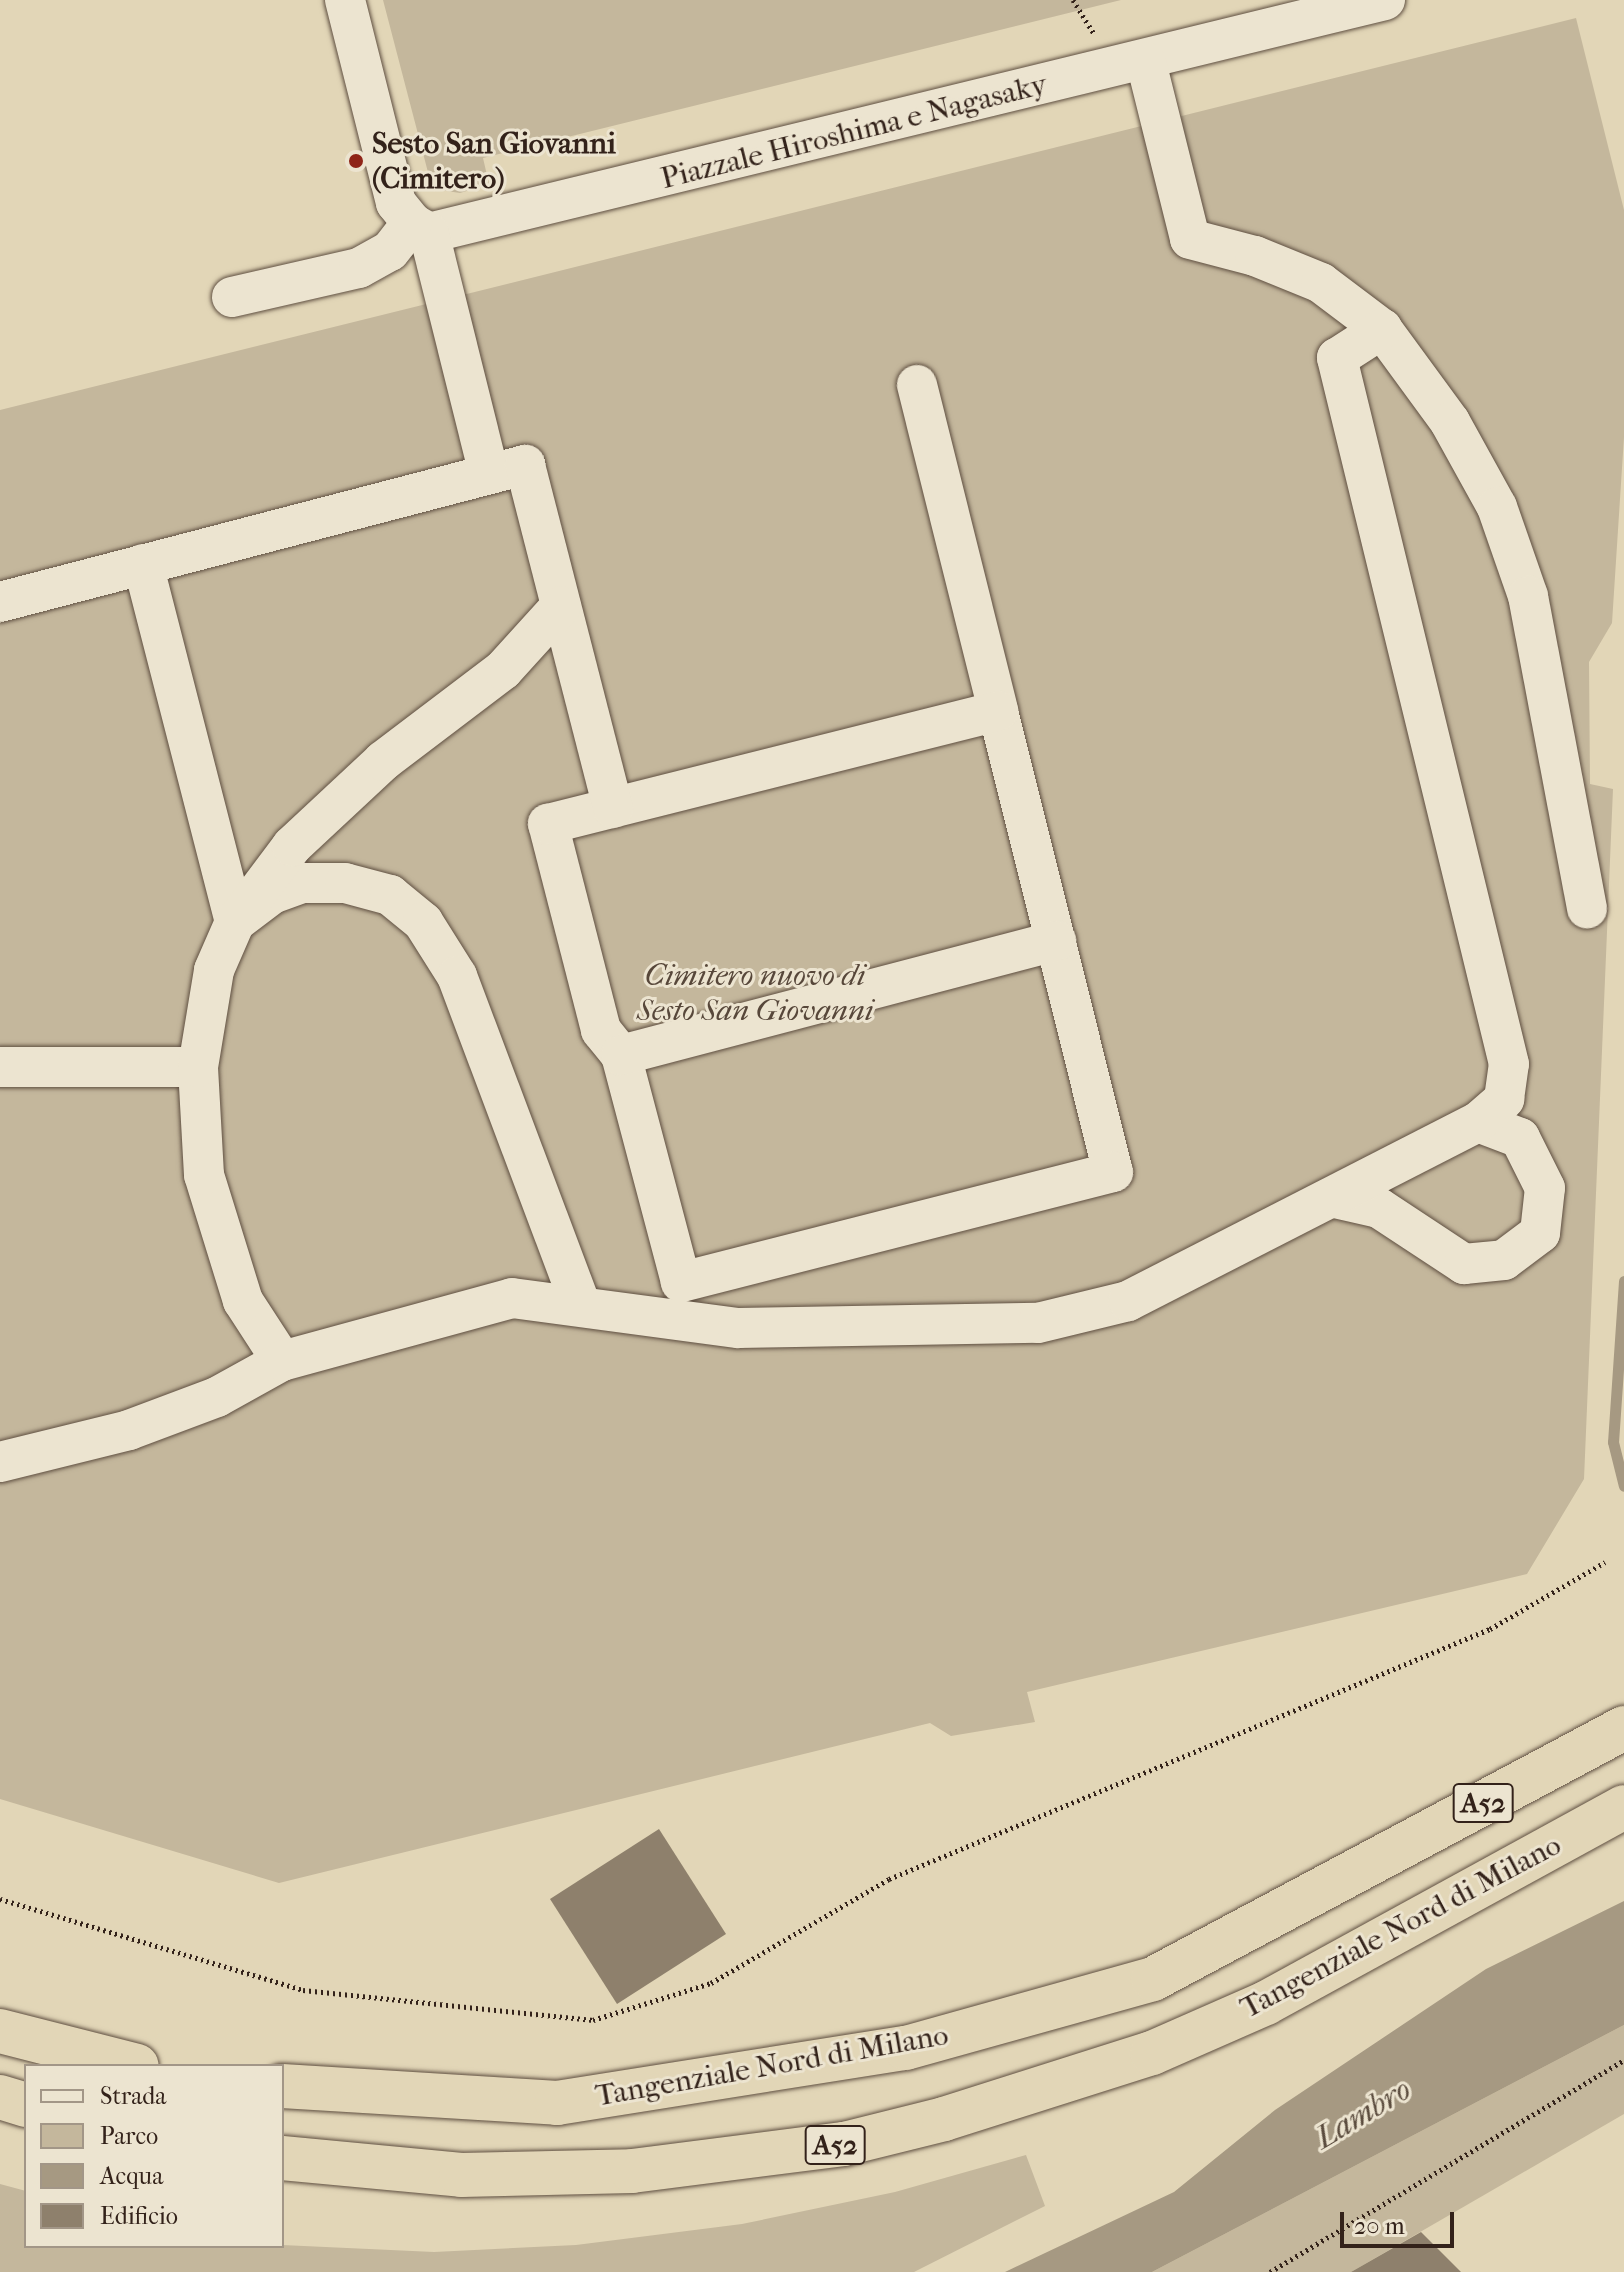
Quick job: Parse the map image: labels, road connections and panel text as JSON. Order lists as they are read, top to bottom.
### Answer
{
  "streets": {
    "highway": ["A52", "Tangenziale Nord di Milano"],
    "street": ["Piazzale Hiroshima e Nagasaky"]
  },
  "water": ["Lambro"],
  "parks": ["Cimitero nuovo di Sesto San Giovanni"],
  "places": ["Sesto San Giovanni (Cimitero)"],
  "legend": [
    "Strada",
    "Parco",
    "Acqua",
    "Edificio"
  ],
  "scale_bar": "20 m"
}
